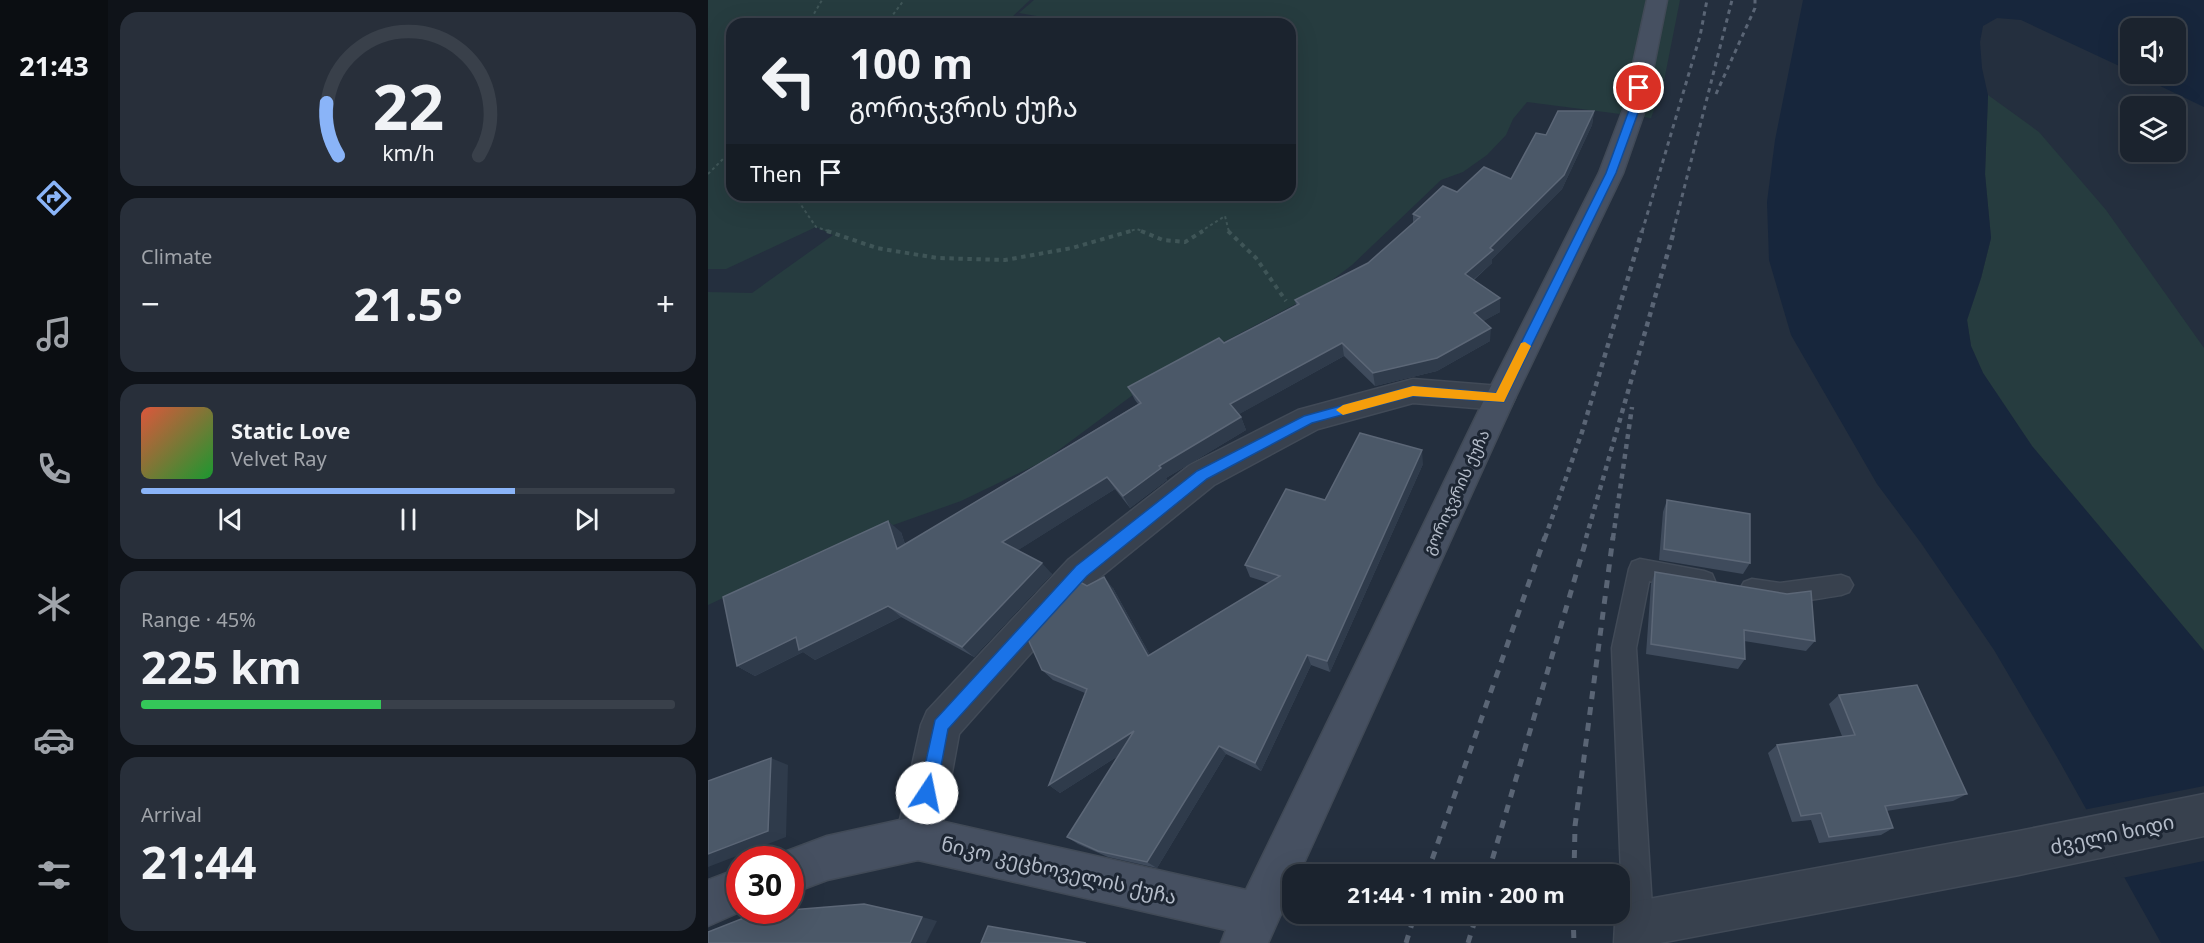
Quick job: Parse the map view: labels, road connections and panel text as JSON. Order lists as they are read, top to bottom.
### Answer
{
  "streets": {
    "main road": ["გორიჯვრის ქუჩა", "ნიკო კეცხოველის ქუჩა"],
    "street": ["ძველი ხიდი"]
  },
  "crossings": [
    ["გორიჯვრის ქუჩა", "ნიკო კეცხოველის ქუჩა"]
  ],
  "page": {
    "tabs": "21:43",
    "turn": ["100 m", "გორიჯვრის ქუჩა"],
    "then": "Then",
    "tile": [
      "Climate",
      ["Range · 45%", "225 km"],
      ["Arrival", "21:44"]
    ],
    "heat": ["−", "21.5°", "+"],
    "song": ["Static Love", "Velvet Ray"],
    "limit": "30",
    "trip": "21:44 · 1 min · 200 m",
    "gauge": ["22", "km/h"]
  }
}
